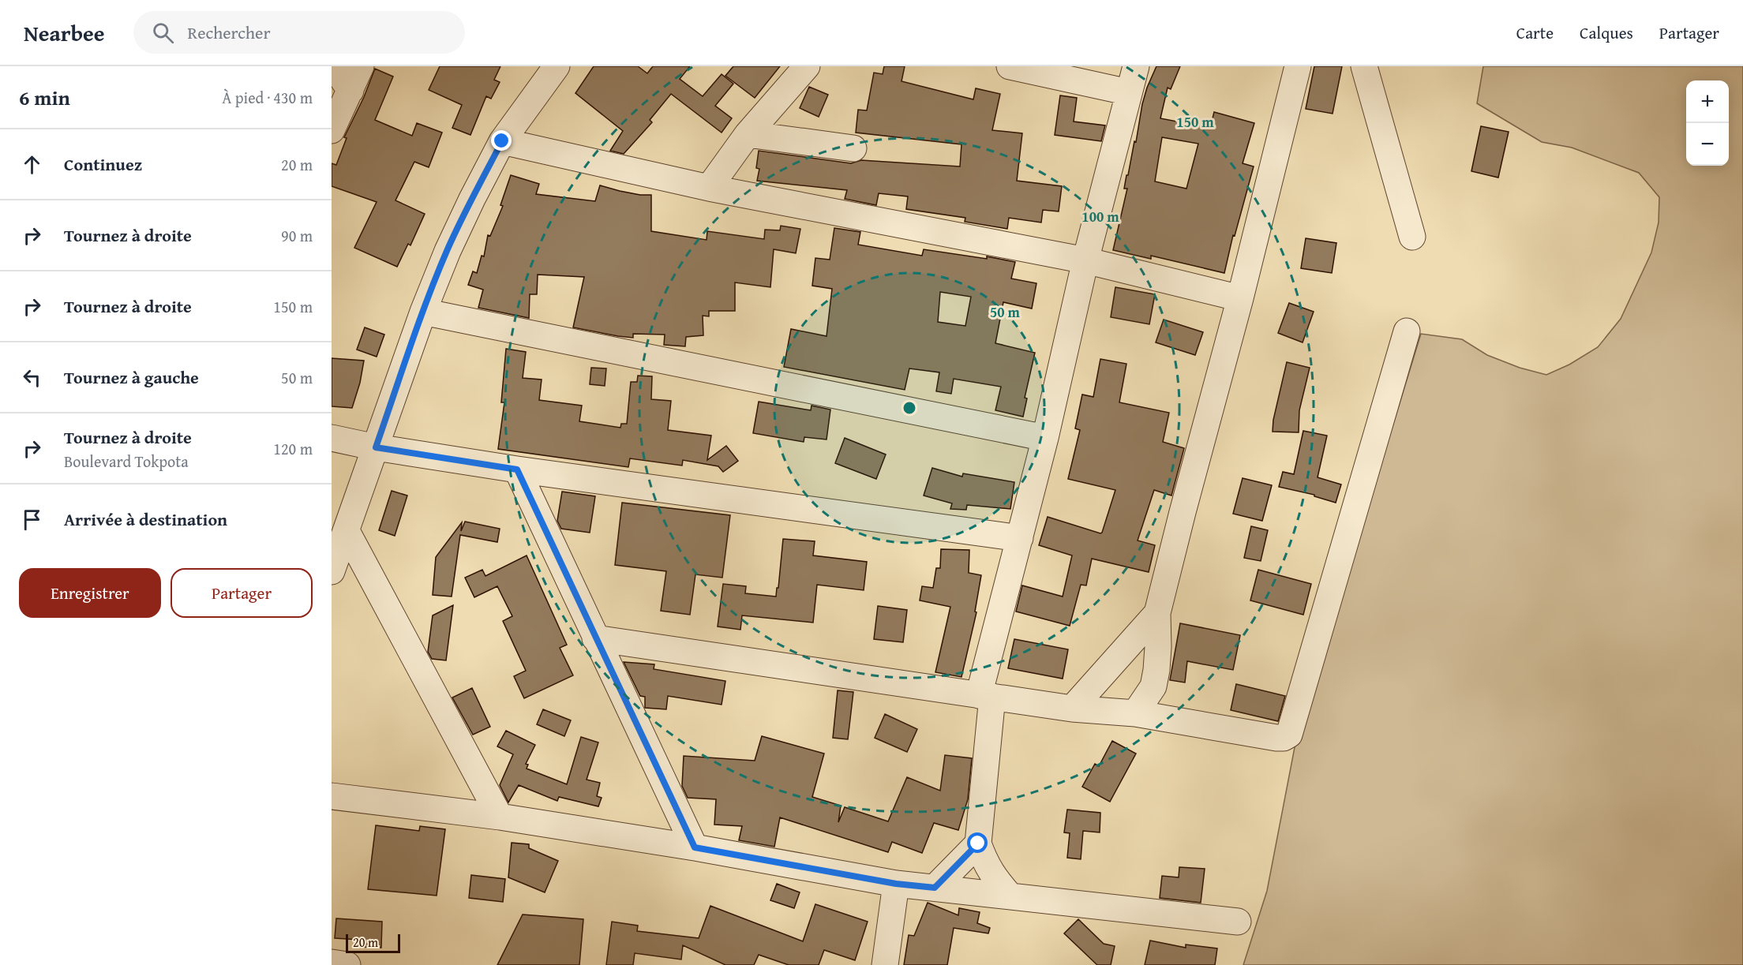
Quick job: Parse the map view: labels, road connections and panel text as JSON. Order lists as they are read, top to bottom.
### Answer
{
  "scale_bar": "20 m",
  "page": {
    "header": "Nearbee",
    "search": "Rechercher",
    "nav": ["Carte", "Calques", "Partager"],
    "heading": ["6 min", "À pied · 430 m"],
    "map_buttons": ["+", "−"],
    "list": [
      ["Continuez", "20 m"],
      ["Tournez à droite", "90 m"],
      ["Tournez à droite", "150 m"],
      ["Tournez à gauche", "50 m"],
      ["Tournez à droite", "Boulevard Tokpota", "120 m"],
      "Arrivée à destination"
    ],
    "buttons": ["Enregistrer", "Partager"],
    "scale": "20 m"
  },
  "rings": ["150 m", "100 m", "50 m"]
}
